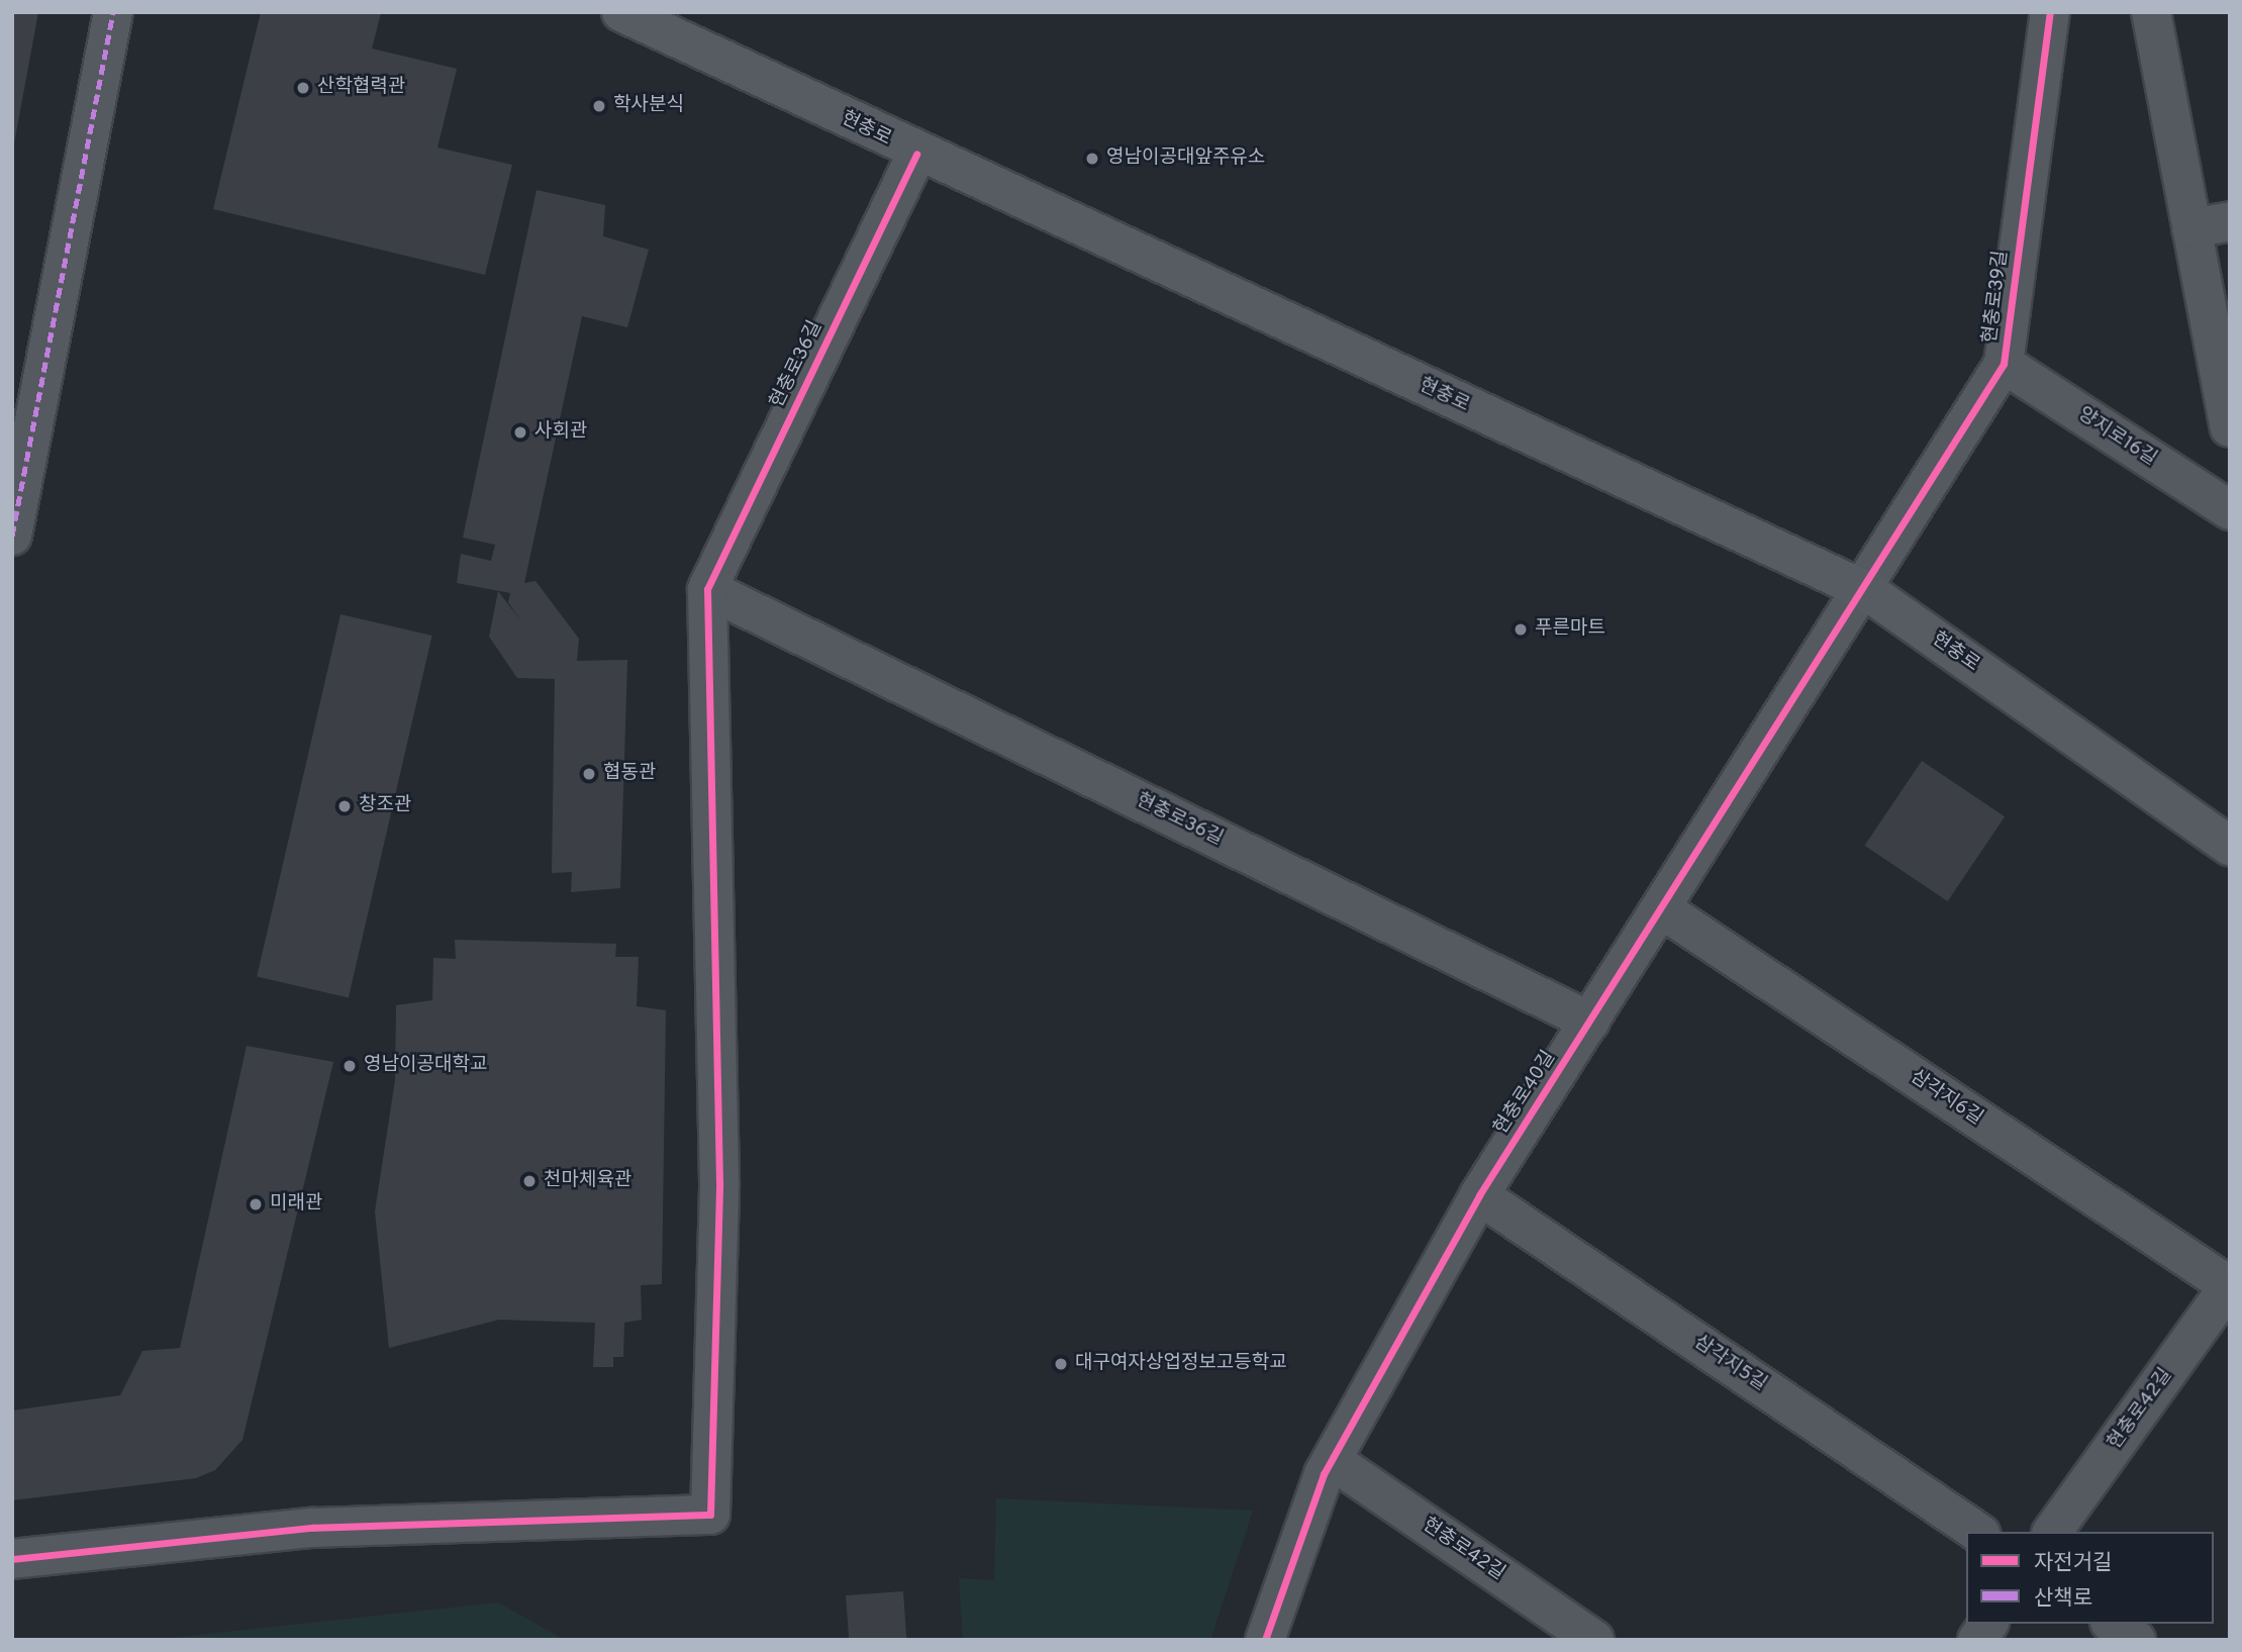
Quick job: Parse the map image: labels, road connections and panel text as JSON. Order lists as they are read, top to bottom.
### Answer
{
  "streets": {
    "main road": ["현충로"],
    "street": [
      "현충로39길",
      "현충로36길",
      "양지로16길",
      "현충로40길",
      "삼각지6길",
      "삼각지5길",
      "현충로42길"
    ]
  },
  "crossings": [
    ["현충로", "현충로39길"],
    ["현충로", "현충로36길"],
    ["현충로", "현충로40길"],
    ["현충로39길", "양지로16길"],
    ["현충로39길", "현충로40길"],
    ["현충로36길", "현충로40길"],
    ["현충로40길", "삼각지6길"],
    ["현충로40길", "삼각지5길"],
    ["현충로40길", "현충로42길"],
    ["삼각지6길", "현충로42길"]
  ],
  "places": [
    "산학협력관",
    "학사분식",
    "영남이공대앞주유소",
    "사회관",
    "푸른마트",
    "협동관",
    "창조관",
    "영남이공대학교",
    "천마체육관",
    "미래관",
    "대구여자상업정보고등학교"
  ],
  "legend": ["자전거길", "산책로"]
}
